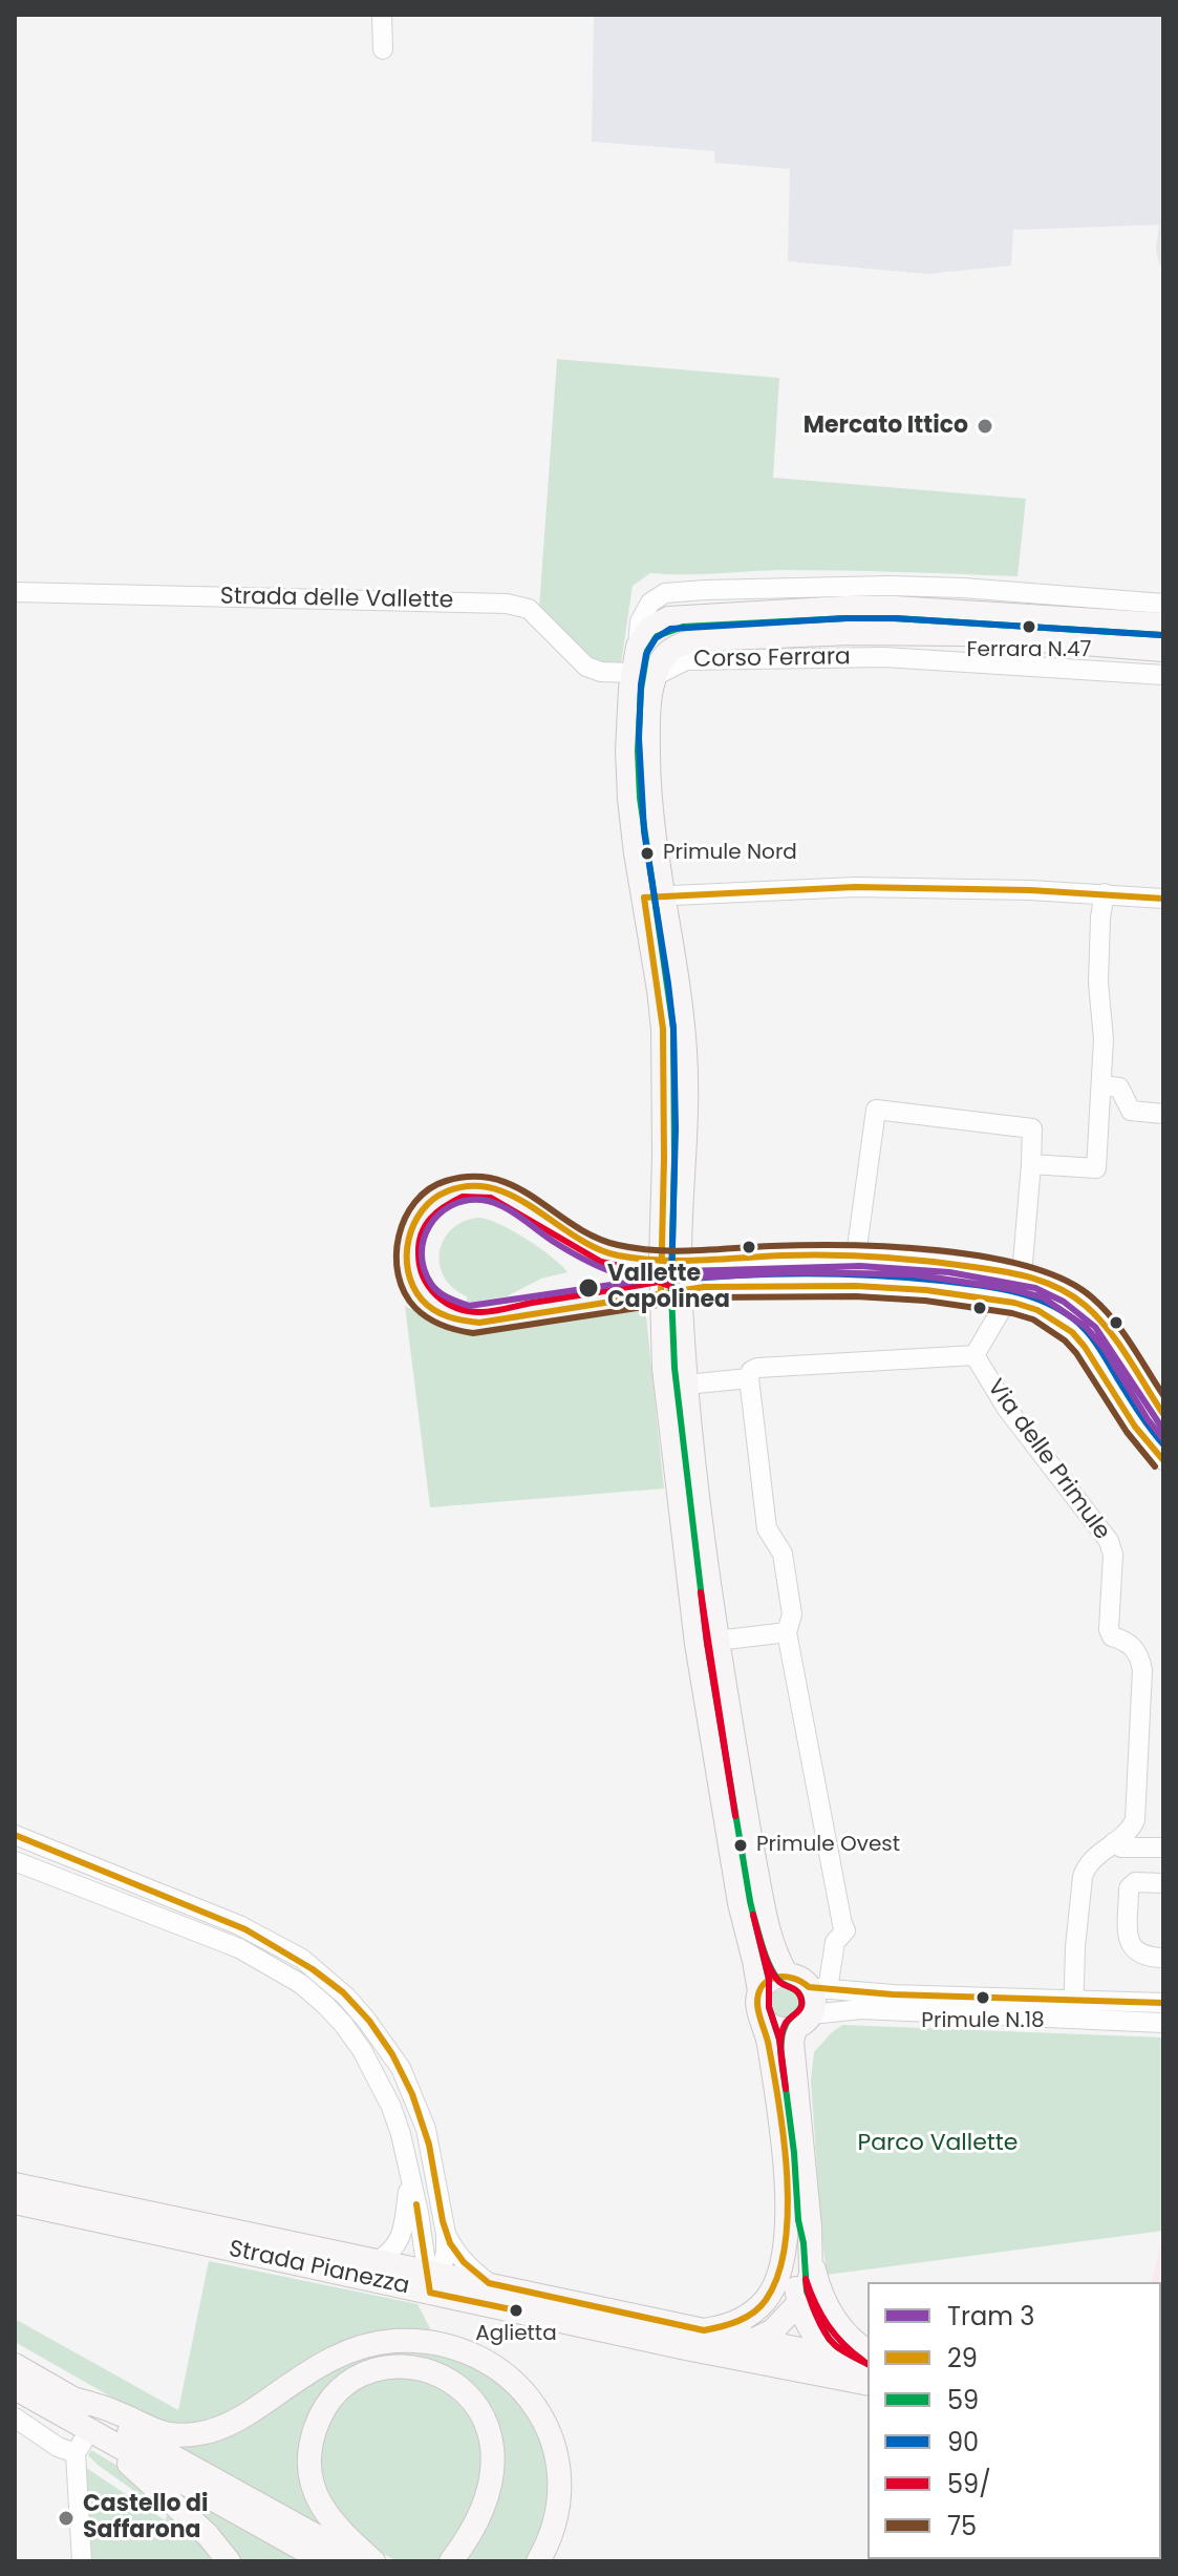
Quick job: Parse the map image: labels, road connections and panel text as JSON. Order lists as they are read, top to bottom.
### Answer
{
  "streets": {
    "main road": ["Corso Ferrara", "Strada Pianezza"],
    "street": ["Strada delle Vallette", "Via delle Primule"]
  },
  "parks": ["Parco Vallette"],
  "places": [
    "Mercato Ittico",
    "Ferrara N.47",
    "Primule Nord",
    "Vallette Capolinea",
    "Primule Ovest",
    "Primule N.18",
    "Aglietta",
    "Castello di Saffarona"
  ],
  "lines": [
    "transit line 59",
    "transit line 90",
    "transit line 29",
    "transit line 75",
    "transit line 59/",
    "tram line 3"
  ],
  "legend": [
    "Tram 3",
    "29",
    "59",
    "90",
    "59/",
    "75"
  ]
}
